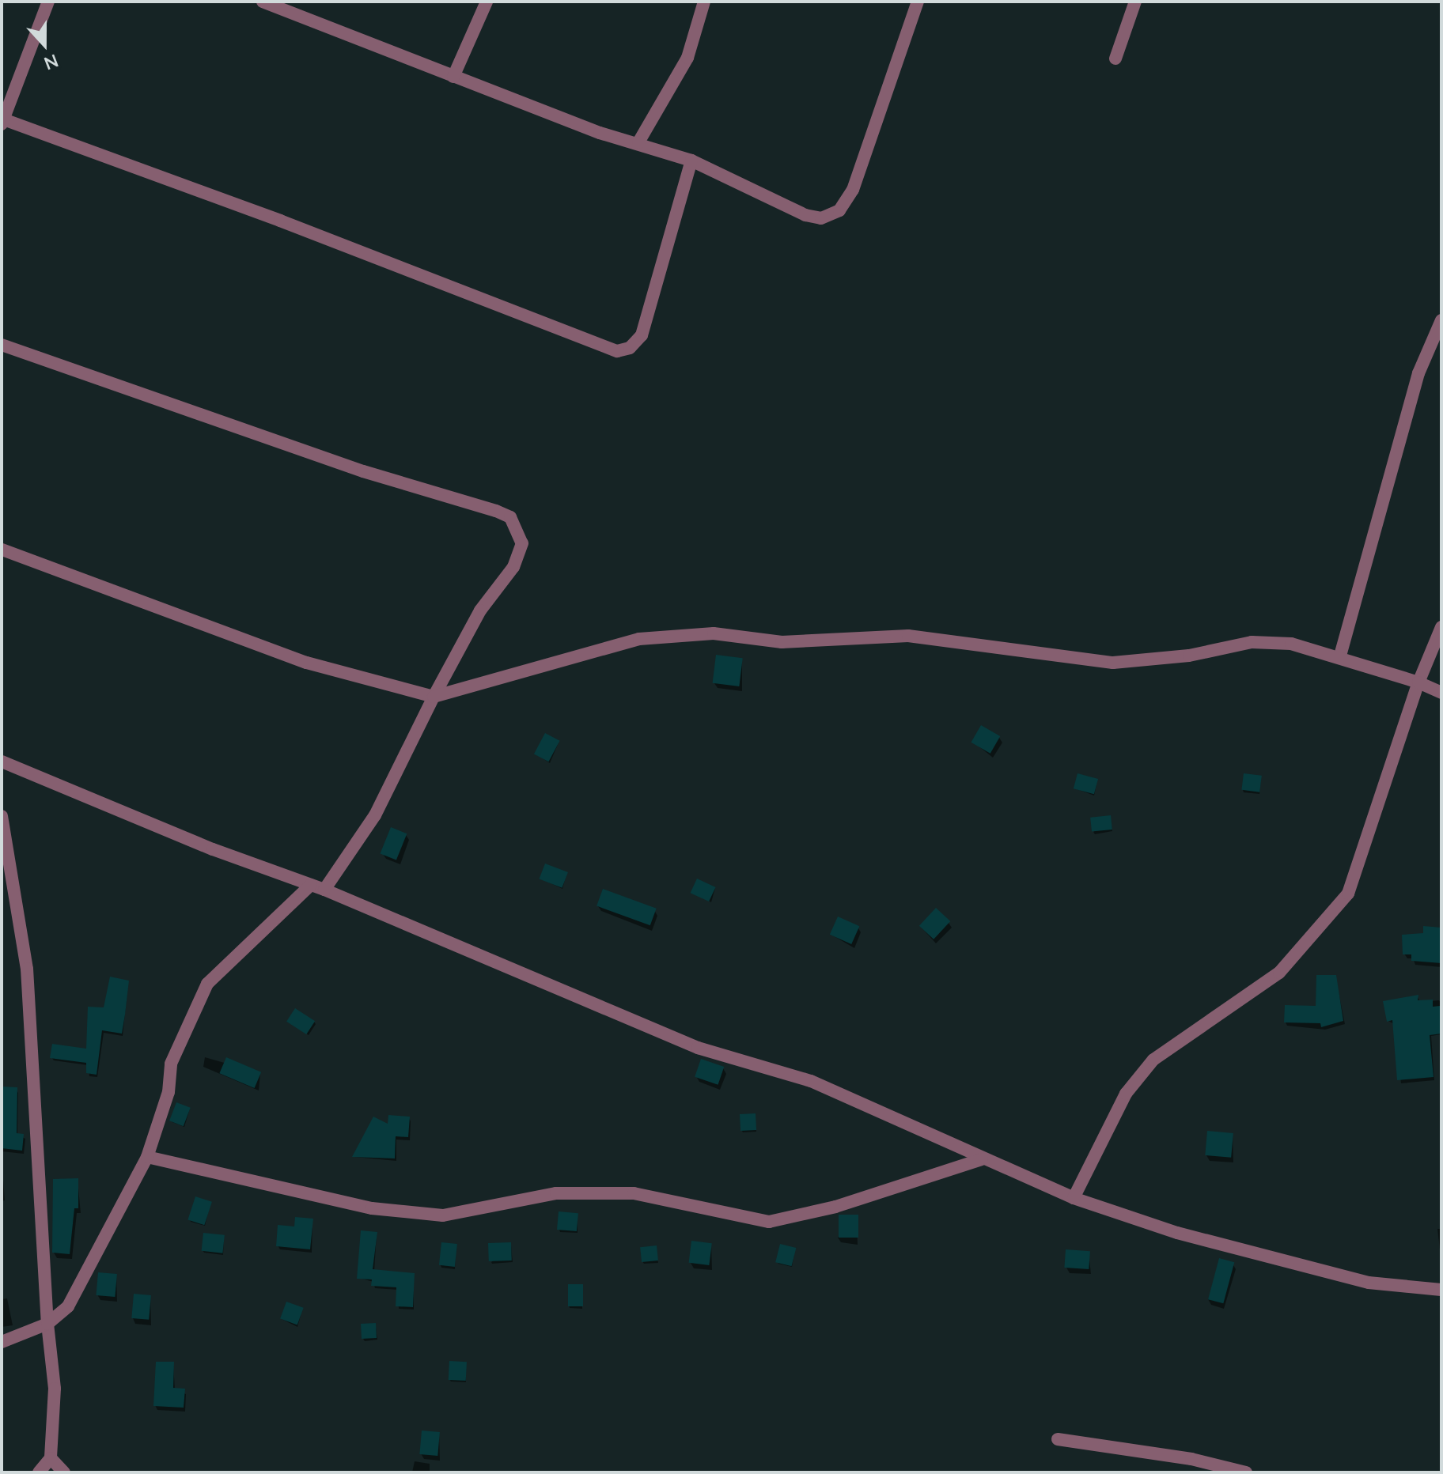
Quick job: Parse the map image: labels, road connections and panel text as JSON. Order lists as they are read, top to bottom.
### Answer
{
  "north": "bottom"
}
